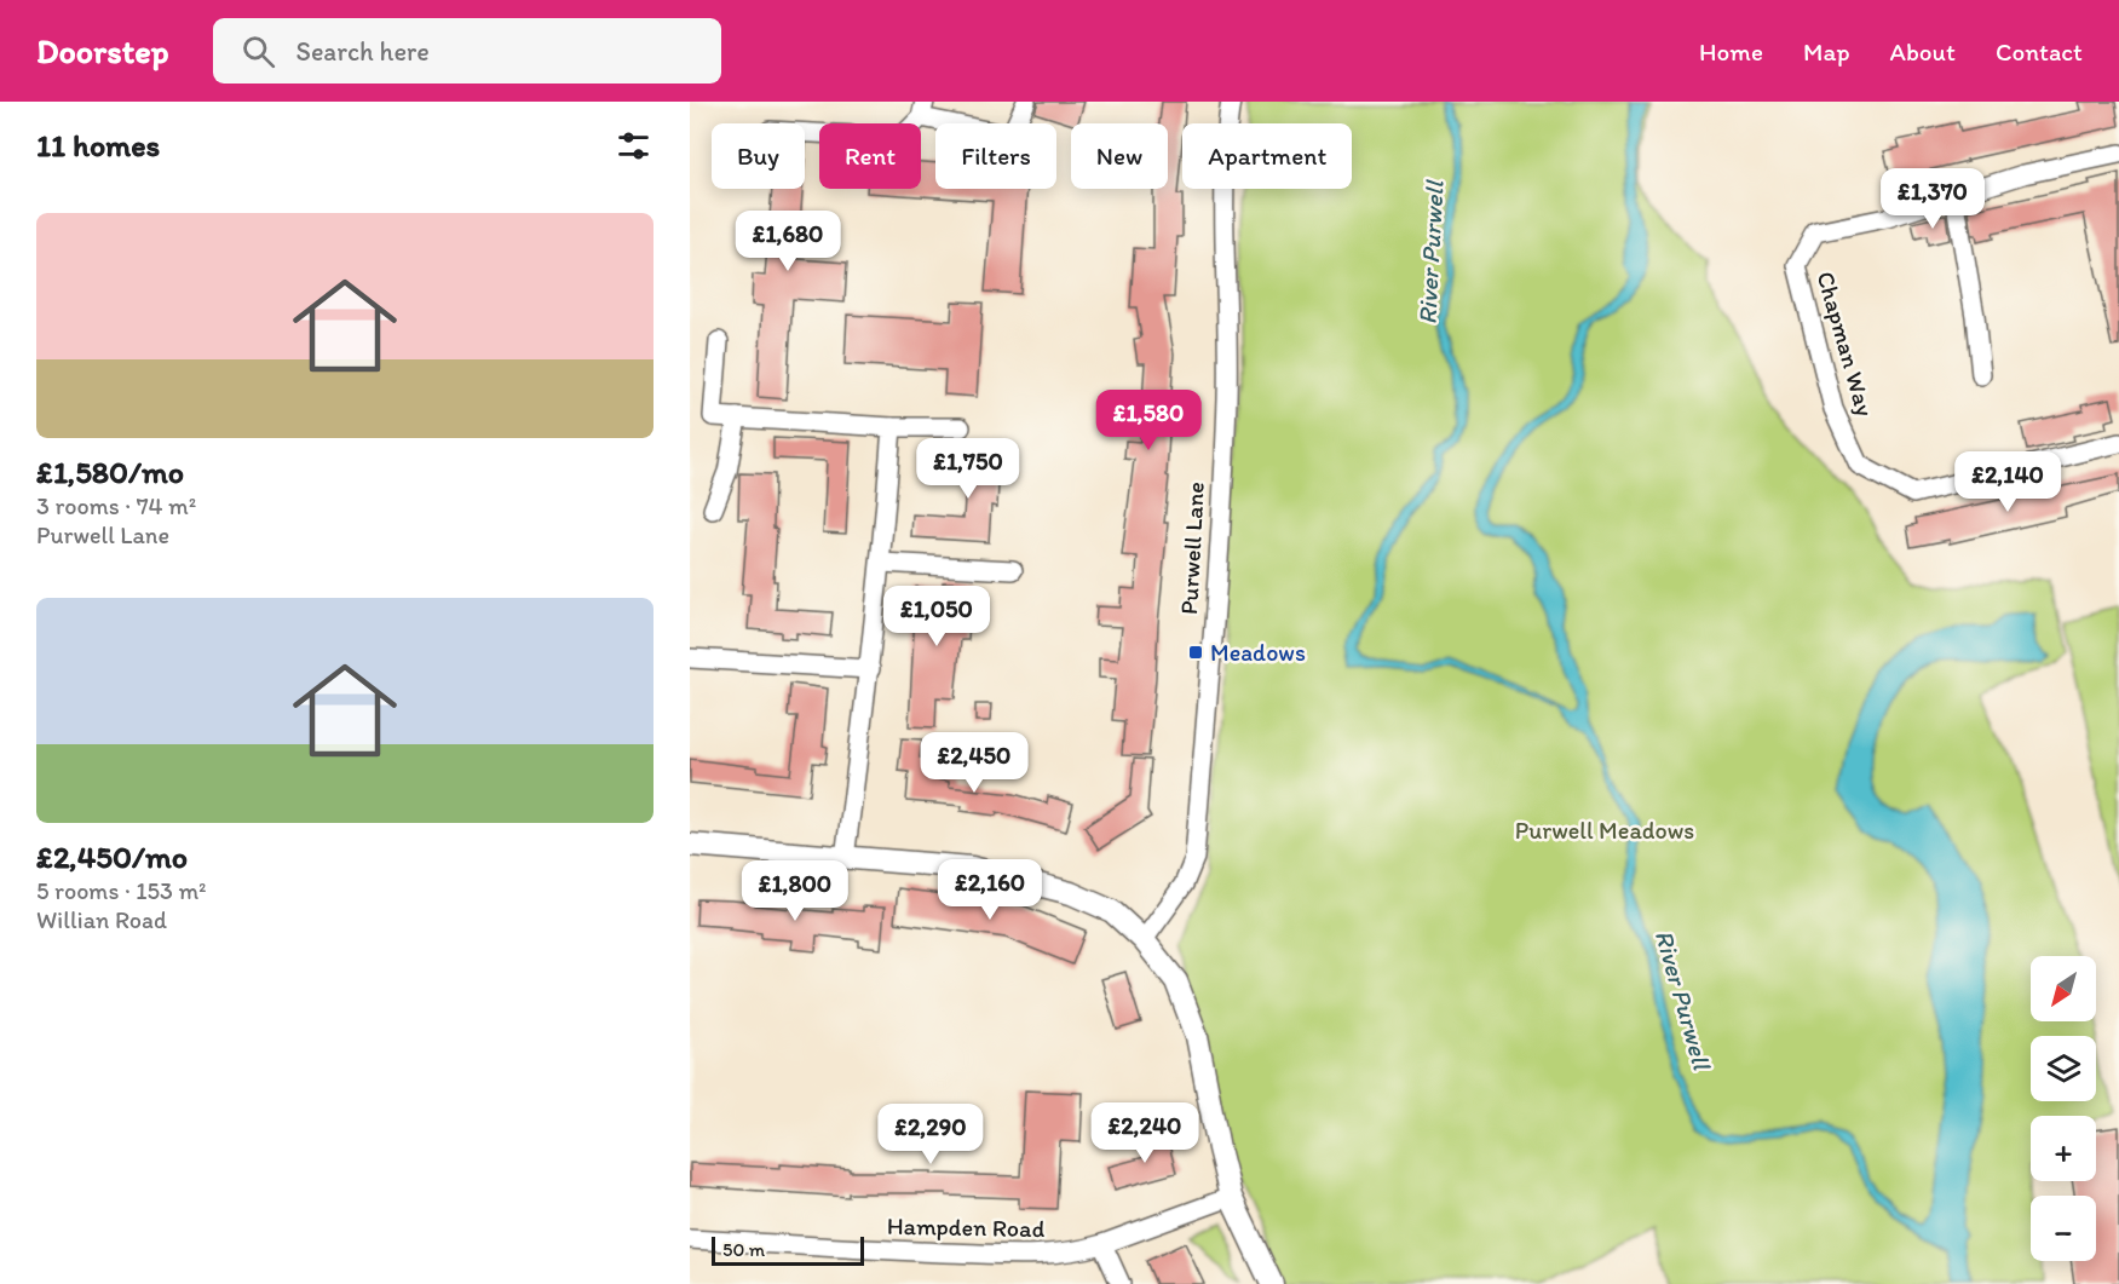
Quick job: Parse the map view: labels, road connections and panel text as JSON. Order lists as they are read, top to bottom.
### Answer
{
  "streets": {
    "street": ["Chapman Way", "Purwell Lane", "Hampden Road"]
  },
  "water": ["River Purwell"],
  "parks": ["Purwell Meadows"],
  "places": {
    "transit": ["Meadows"]
  },
  "scale_bar": "50 m",
  "north": "bottom left",
  "page": {
    "header": "Doorstep",
    "search": "Search here",
    "nav": [
      "Home",
      "Map",
      "About",
      "Contact"
    ],
    "heading": "11 homes",
    "chip": [
      "Buy",
      "Rent",
      "Filters",
      "New",
      "Apartment"
    ],
    "price": [
      "£1,370",
      "£1,680",
      "£1,580",
      "£1,750",
      "£2,140",
      "£1,050",
      "£2,450",
      "£2,160",
      "£1,800",
      "£2,240",
      "£2,290"
    ],
    "list": [
      {
        "name": "£1,580/mo",
        "note": "3 rooms · 74 m² · Purwell Lane"
      },
      {
        "name": "£2,450/mo",
        "note": "5 rooms · 153 m² · Willian Road"
      }
    ],
    "map_buttons": ["+", "−"],
    "scale": "50 m"
  }
}
